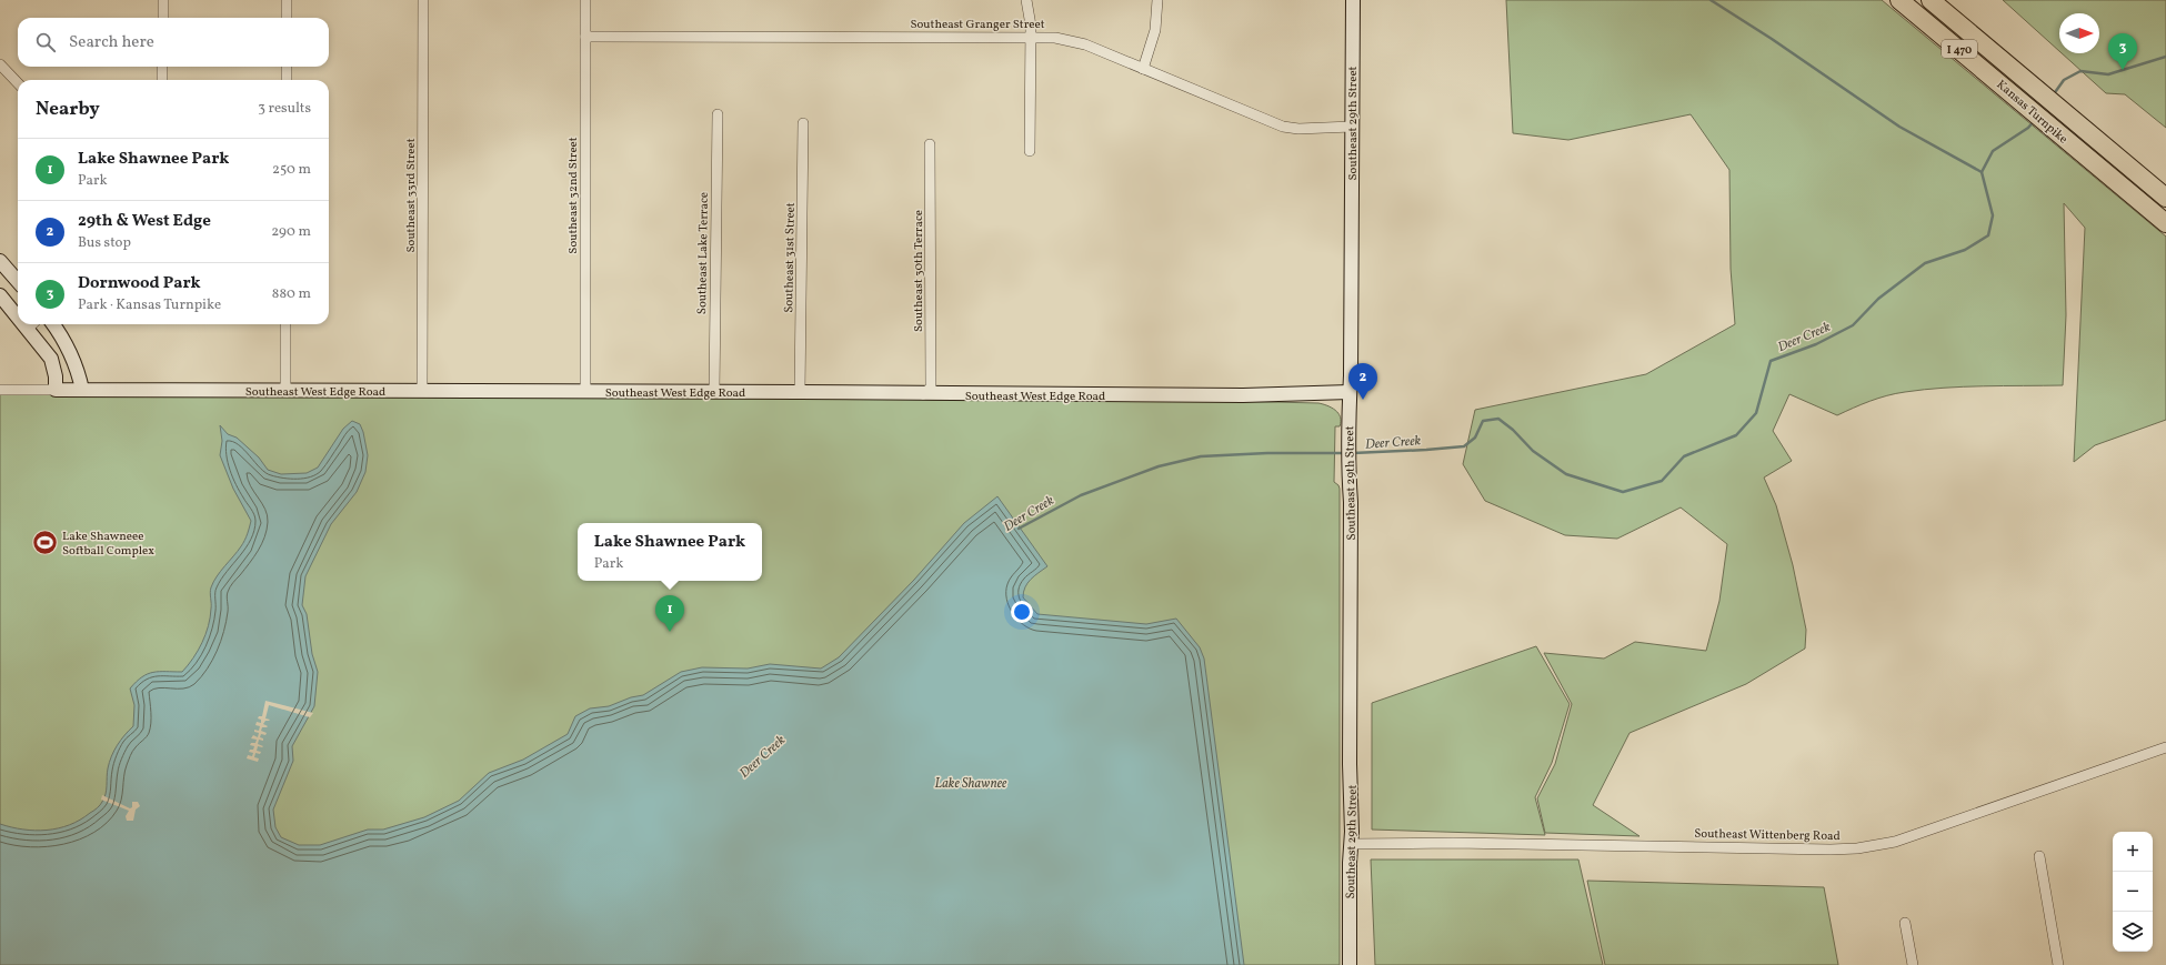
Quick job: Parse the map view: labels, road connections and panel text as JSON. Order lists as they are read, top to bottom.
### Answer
{
  "streets": {
    "highway": ["I 470", "Kansas Turnpike"],
    "street": [
      "Southeast Granger Street",
      "Southeast 29th Street",
      "Southeast 33rd Street",
      "Southeast 32nd Street",
      "Southeast Lake Terrace",
      "Southeast 31st Street",
      "Southeast 30th Terrace",
      "Southeast West Edge Road",
      "Southeast Wittenberg Road"
    ]
  },
  "crossings": [
    ["Southeast Granger Street", "Southeast 29th Street"],
    ["Southeast Granger Street", "Southeast 32nd Street"],
    ["Southeast 29th Street", "Southeast West Edge Road"],
    ["Southeast 29th Street", "Southeast Wittenberg Road"],
    ["Southeast 33rd Street", "Southeast West Edge Road"],
    ["Southeast 32nd Street", "Southeast West Edge Road"],
    ["Southeast Lake Terrace", "Southeast West Edge Road"],
    ["Southeast 31st Street", "Southeast West Edge Road"],
    ["Southeast 30th Terrace", "Southeast West Edge Road"]
  ],
  "water": ["Deer Creek", "Lake Shawnee"],
  "places": {
    "sports": ["Lake Shawneee Softball Complex"]
  },
  "north": "right",
  "page": {
    "search": "Search here",
    "pins": ["3", "2", "1"],
    "heading": ["Nearby", "3 results"],
    "list": [
      {
        "mark": "1",
        "name": "Lake Shawnee Park",
        "note": "Park",
        "value": "250 m"
      },
      {
        "mark": "2",
        "name": "29th & West Edge",
        "note": "Bus stop",
        "value": "290 m"
      },
      {
        "mark": "3",
        "name": "Dornwood Park",
        "note": "Park · Kansas Turnpike",
        "value": "880 m"
      }
    ],
    "popup": ["Lake Shawnee Park", "Park"],
    "map_buttons": ["+", "−"]
  }
}
